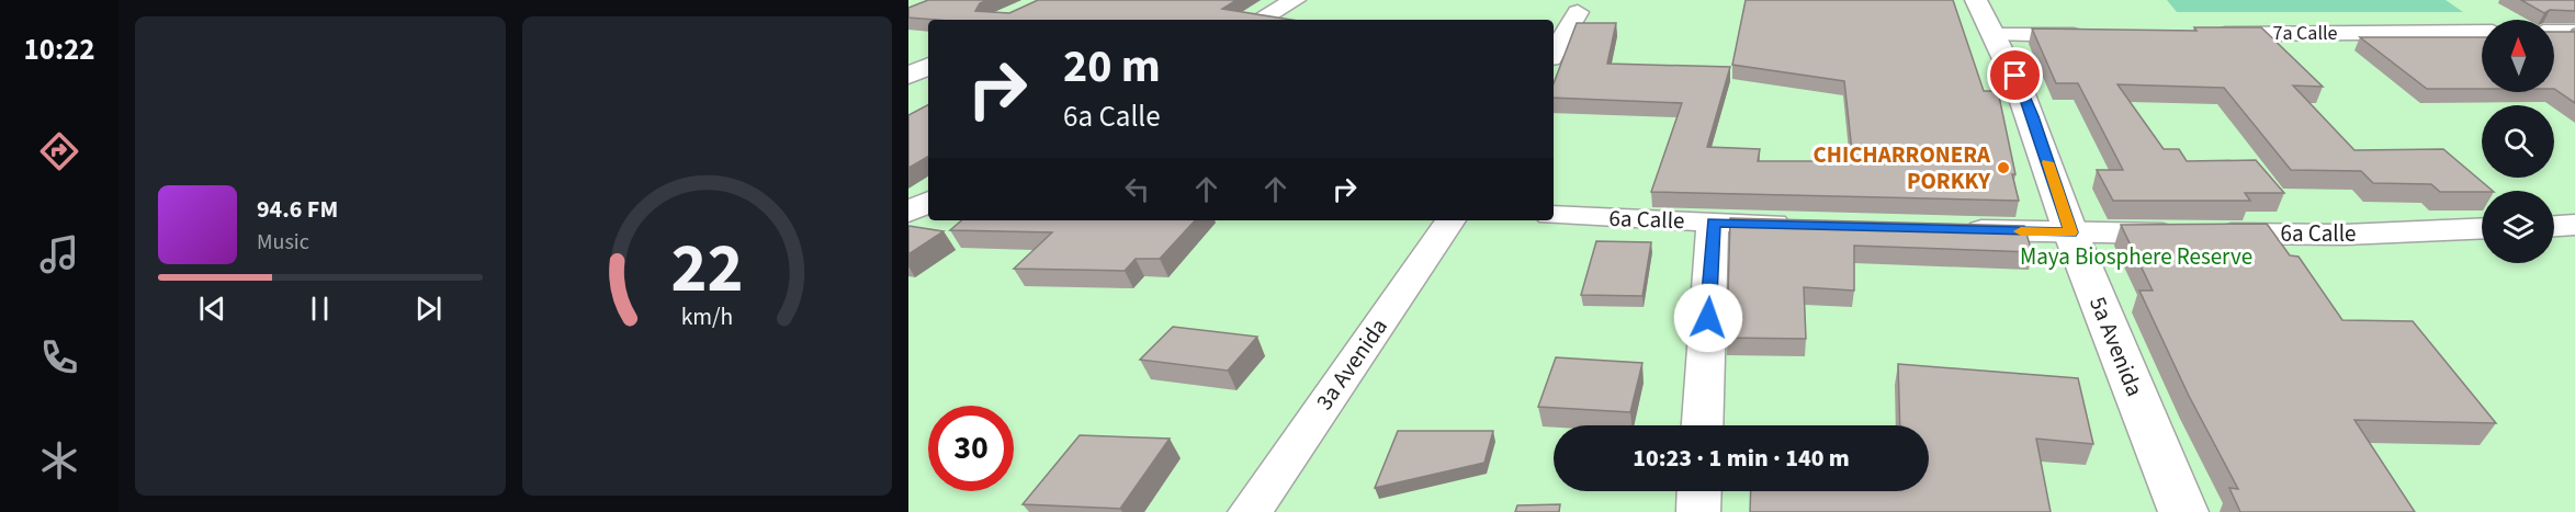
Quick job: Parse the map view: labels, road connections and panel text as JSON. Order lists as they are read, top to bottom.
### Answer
{
  "streets": {
    "street": [
      "7a Calle",
      "6a Calle",
      "5a Avenida",
      "3a Avenida"
    ]
  },
  "crossings": [
    ["6a Calle", "5a Avenida"]
  ],
  "parks": ["Maya Biosphere Reserve"],
  "places": ["CHICHARRONERA PORKKY"],
  "north": "top",
  "page": {
    "tabs": "10:22",
    "turn": ["20 m", "6a Calle"],
    "song": ["94.6 FM", "Music"],
    "limit": "30",
    "trip": "10:23 · 1 min · 140 m",
    "gauge": ["22", "km/h"]
  }
}
